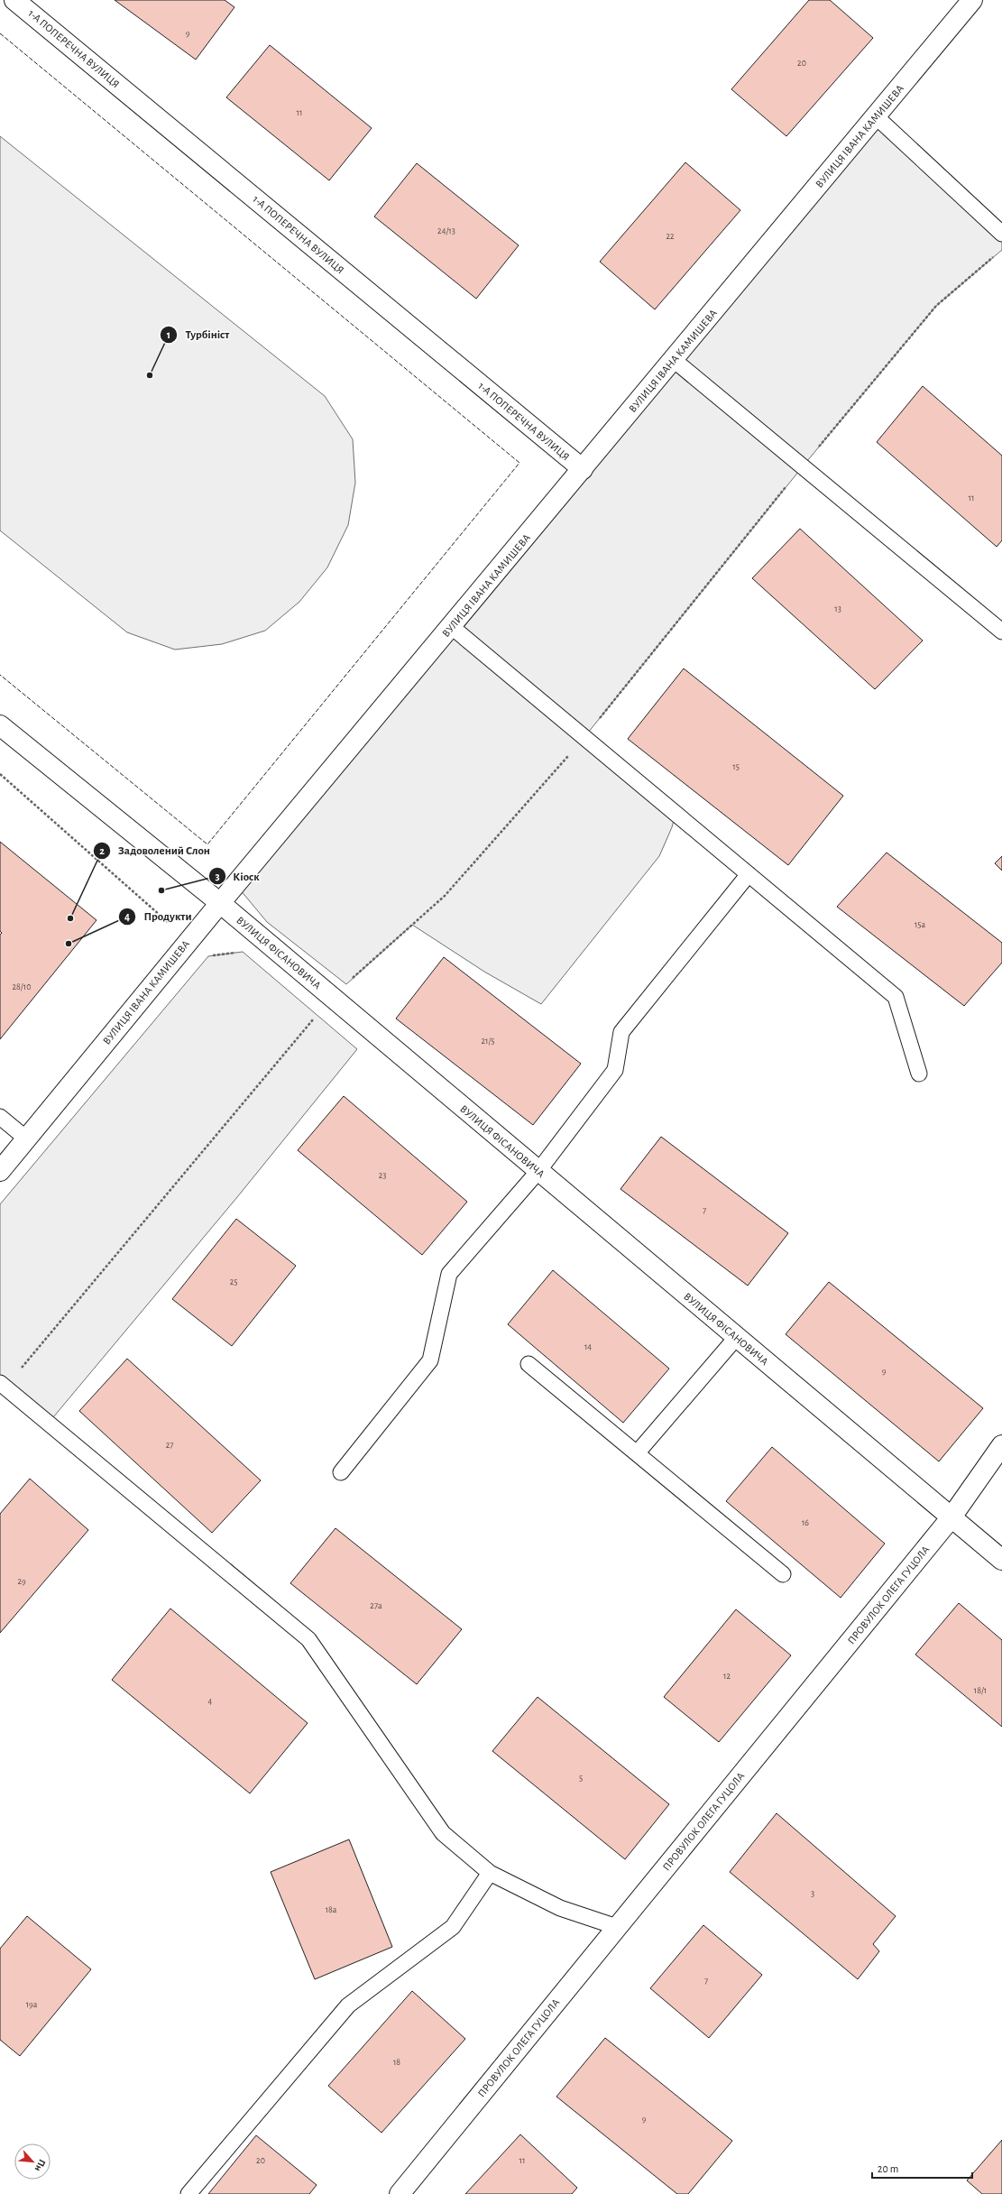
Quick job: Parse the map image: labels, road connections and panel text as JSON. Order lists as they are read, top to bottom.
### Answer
{
  "streets": {
    "street": [
      "1-А ПОПЕРЕЧНА ВУЛИЦЯ",
      "ВУЛИЦЯ ІВАНА КАМИШЕВА",
      "ВУЛИЦЯ ФІСАНОВИЧА",
      "ПРОВУЛОК ОЛЕГА ГУЦОЛА"
    ]
  },
  "crossings": [
    ["1-А ПОПЕРЕЧНА ВУЛИЦЯ", "ВУЛИЦЯ ІВАНА КАМИШЕВА"],
    ["ВУЛИЦЯ ІВАНА КАМИШЕВА", "ВУЛИЦЯ ФІСАНОВИЧА"],
    ["ВУЛИЦЯ ФІСАНОВИЧА", "ПРОВУЛОК ОЛЕГА ГУЦОЛА"]
  ],
  "places": [
    "Турбініст",
    "Кіоск",
    "Задоволений Слон",
    "Продукти"
  ],
  "house_numbers": [
    "9",
    "20",
    "11",
    "24/13",
    "22",
    "11",
    "13",
    "15",
    "15а",
    "28/10",
    "21/5",
    "23",
    "7",
    "25",
    "14",
    "9",
    "27",
    "16",
    "29",
    "27а",
    "12",
    "18/1",
    "4",
    "5",
    "3",
    "18а",
    "7",
    "19а",
    "18",
    "9",
    "20",
    "11"
  ],
  "scale_bar": "20 m",
  "north": "bottom right"
}
